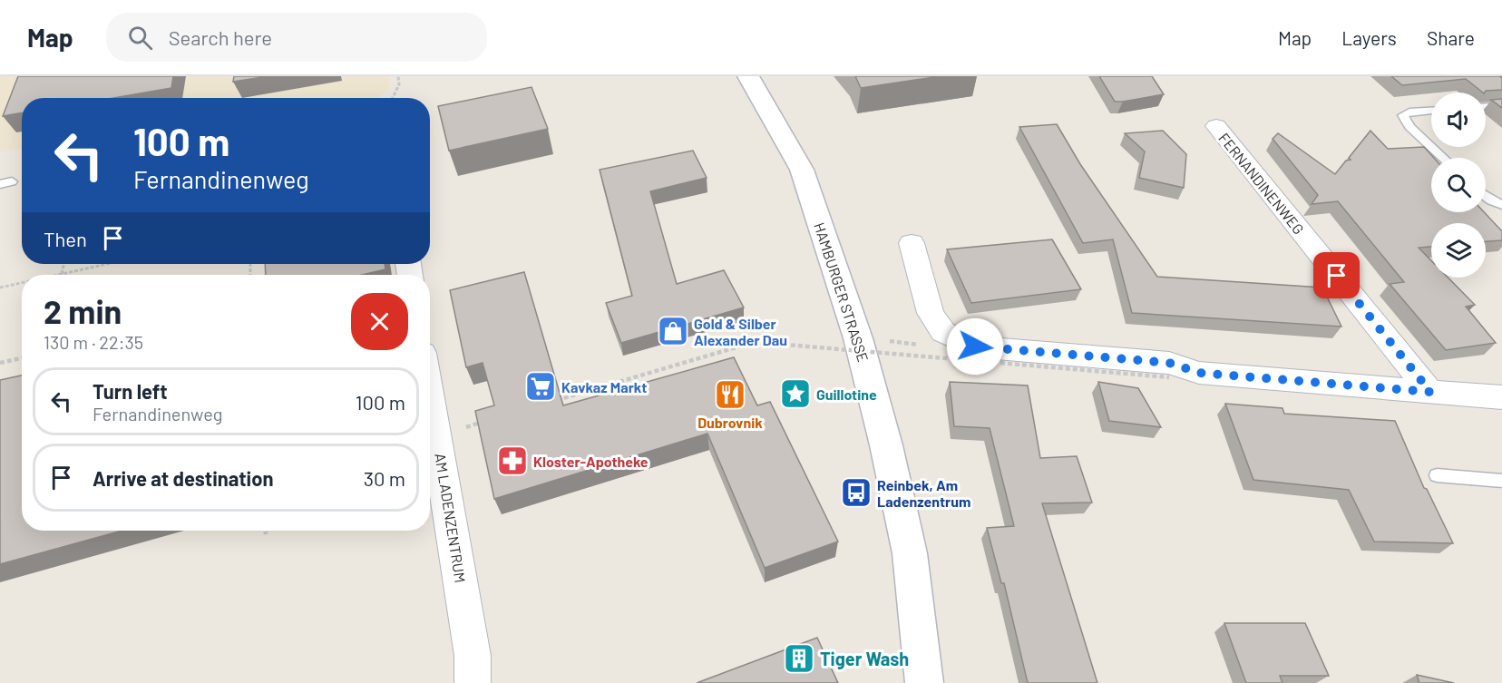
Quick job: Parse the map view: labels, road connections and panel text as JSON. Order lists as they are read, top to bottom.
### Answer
{
  "streets": {
    "main road": ["HAMBURGER STRASSE"],
    "street": ["FERNANDINENWEG", "AM LADENZENTRUM"]
  },
  "places": {
    "shop": ["Gold & Silber Alexander Dau"],
    "supermarket": ["Kavkaz Markt"],
    "place": ["Guillotine"],
    "restaurant": ["Dubrovnik"],
    "pharmacy": ["Kloster-Apotheke"],
    "bus stop": ["Reinbek, Am Ladenzentrum"],
    "building": ["Tiger Wash"]
  },
  "page": {
    "header": "Map",
    "search": "Search here",
    "nav": ["Map", "Layers", "Share"],
    "turn": ["100 m", "Fernandinenweg"],
    "then": "Then",
    "heading": ["2 min", "130 m · 22:35"],
    "list": [
      {
        "name": "Turn left",
        "note": "Fernandinenweg",
        "value": "100 m"
      },
      {
        "name": "Arrive at destination",
        "value": "30 m"
      }
    ]
  }
}
